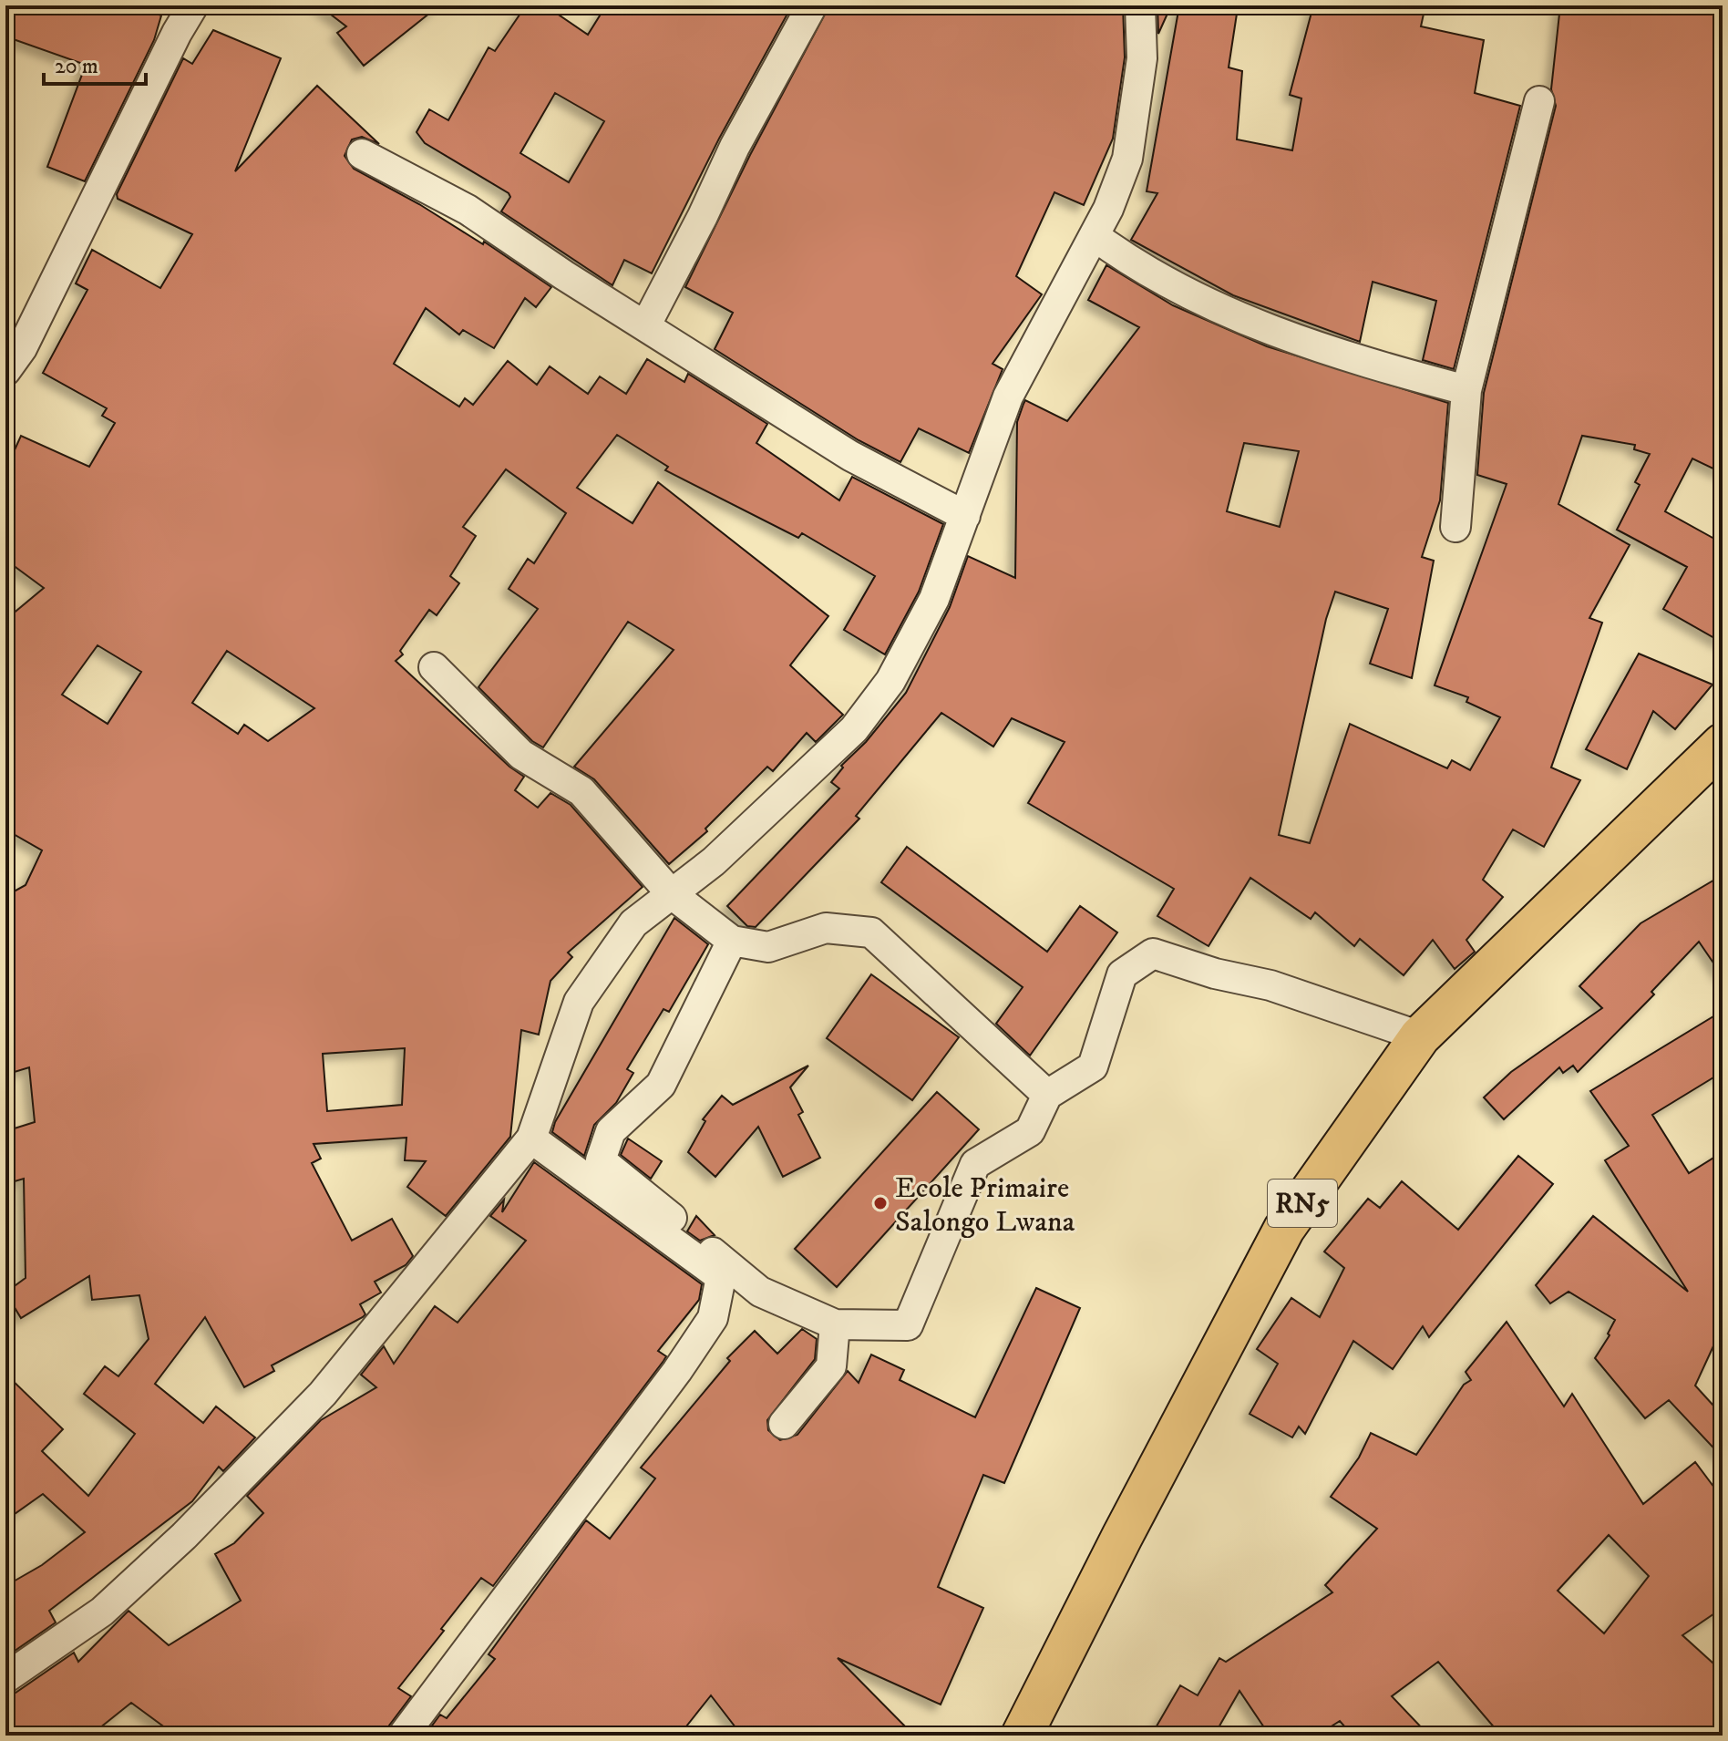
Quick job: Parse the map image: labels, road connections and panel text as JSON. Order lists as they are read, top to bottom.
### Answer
{
  "streets": {
    "highway": ["RN5"]
  },
  "places": ["Ecole Primaire Salongo Lwana"],
  "scale_bar": "20 m"
}
